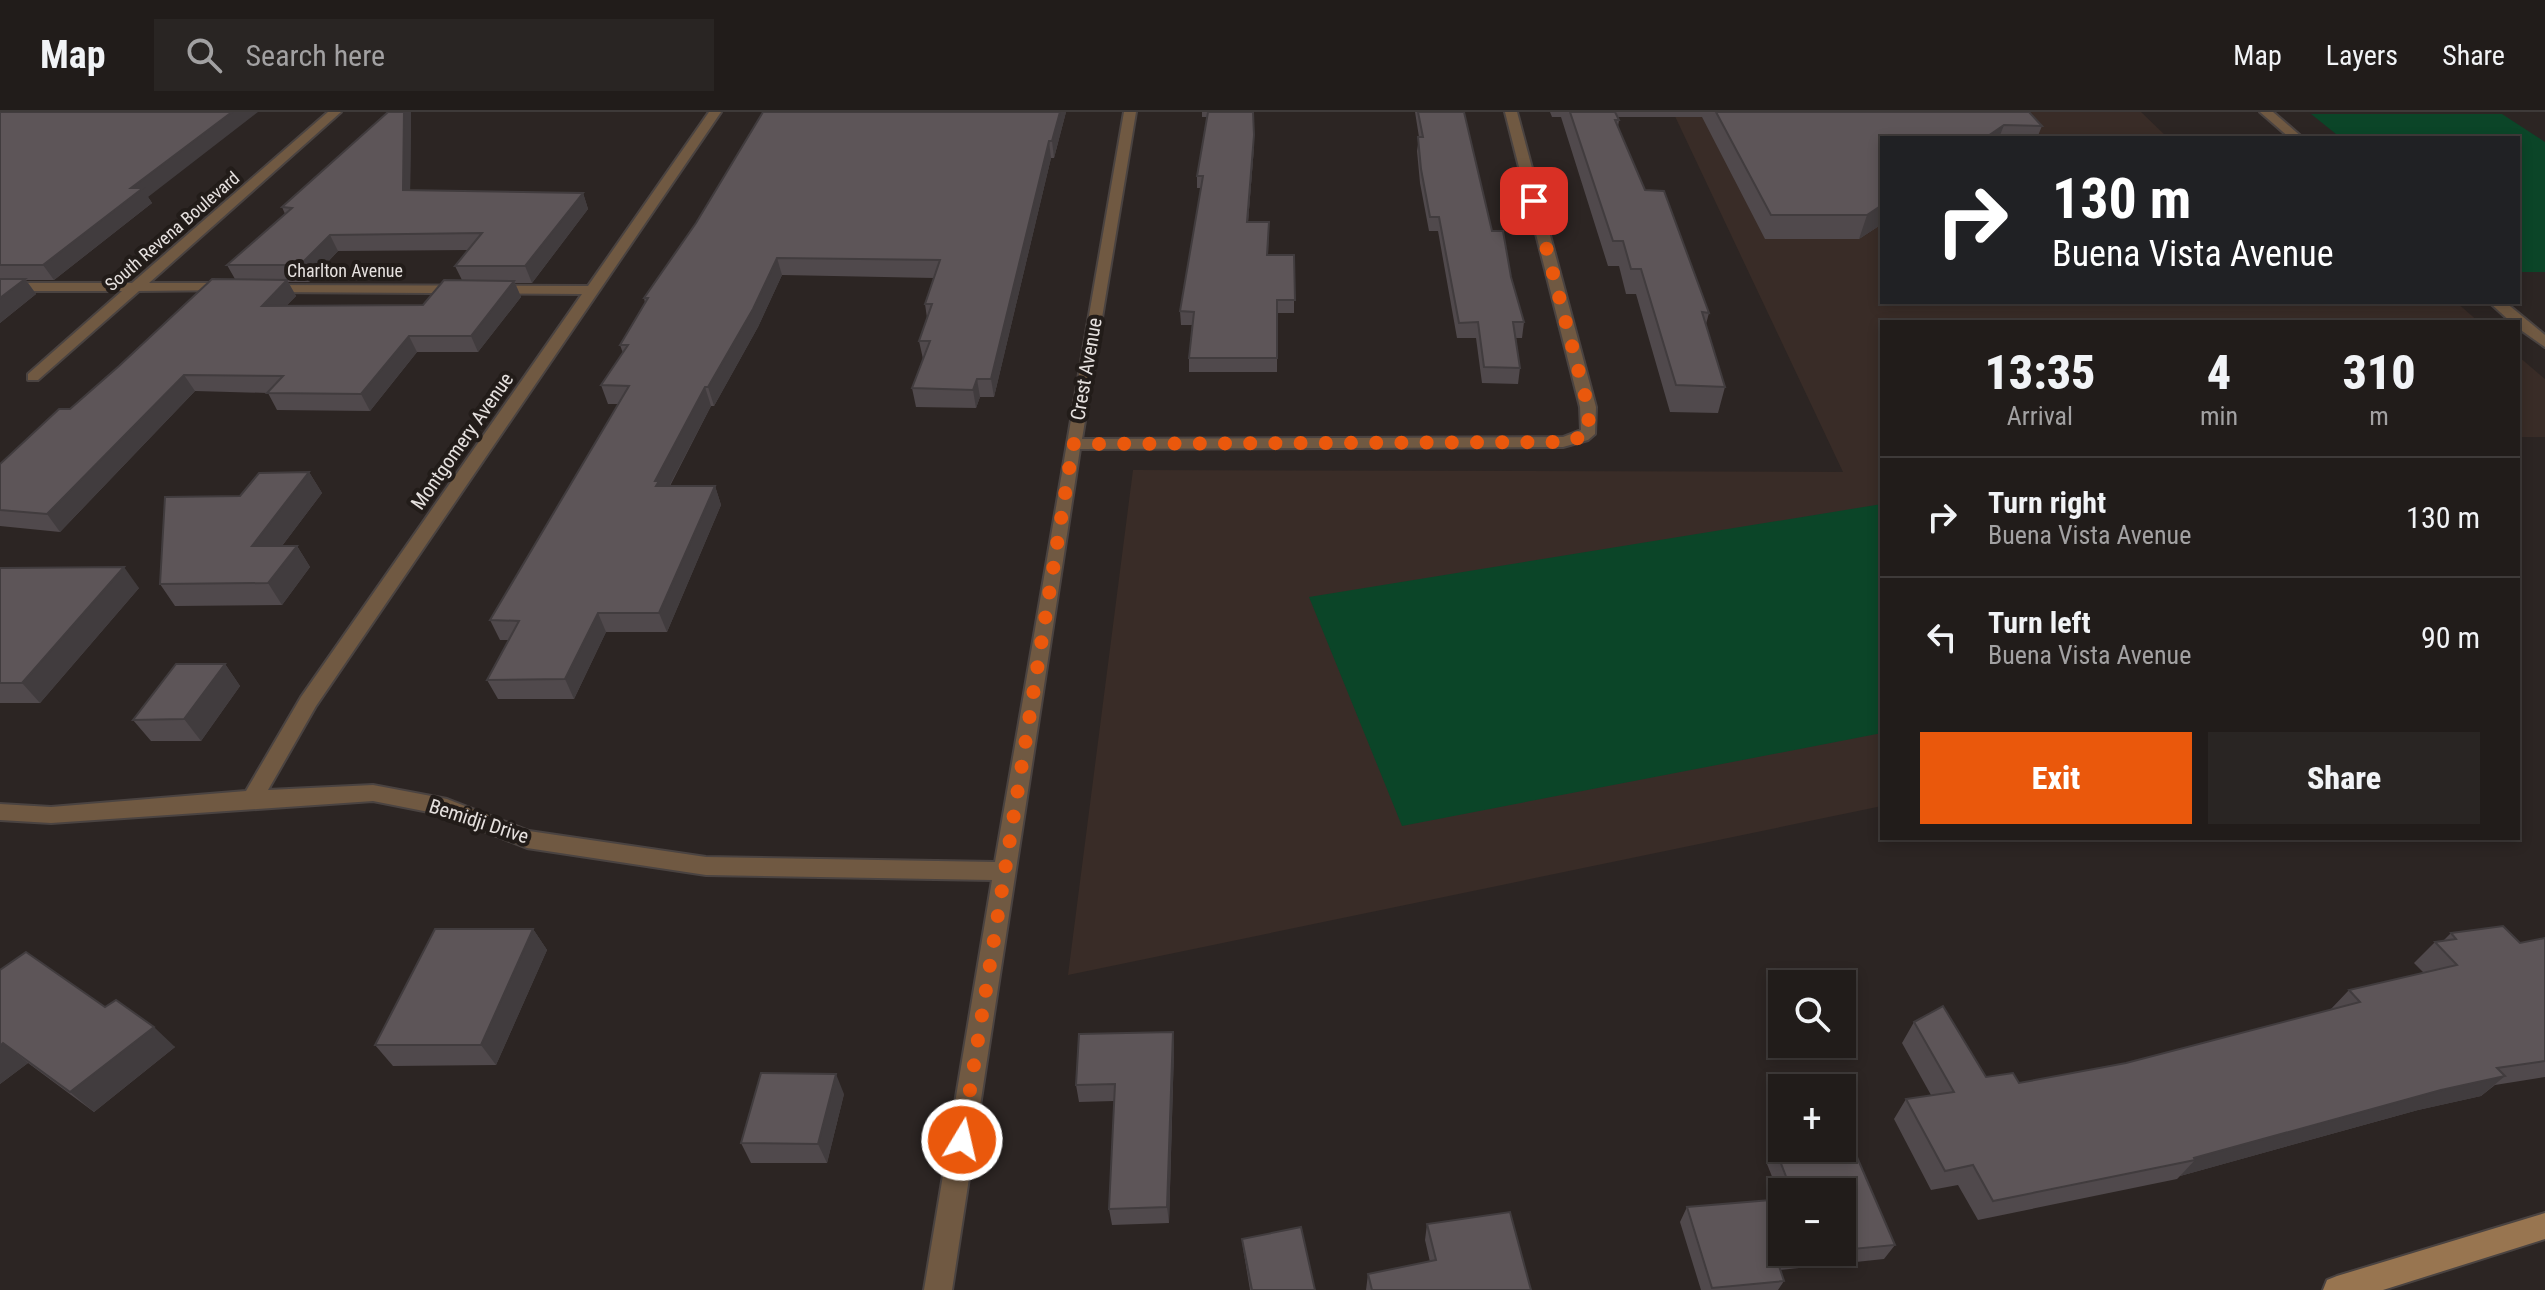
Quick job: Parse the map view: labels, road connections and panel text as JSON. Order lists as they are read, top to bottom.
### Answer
{
  "streets": {
    "street": [
      "South Revena Boulevard",
      "Charlton Avenue",
      "Crest Avenue",
      "Montgomery Avenue",
      "Bemidji Drive"
    ]
  },
  "crossings": [
    ["South Revena Boulevard", "Charlton Avenue"],
    ["Charlton Avenue", "Montgomery Avenue"],
    ["Crest Avenue", "Bemidji Drive"],
    ["Montgomery Avenue", "Bemidji Drive"]
  ],
  "page": {
    "header": "Map",
    "search": "Search here",
    "nav": ["Map", "Layers", "Share"],
    "turn": ["130 m", "Buena Vista Avenue"],
    "eta": [
      "13:35",
      "Arrival",
      "4",
      "min",
      "310",
      "m"
    ],
    "list": [
      {
        "name": "Turn right",
        "note": "Buena Vista Avenue",
        "value": "130 m"
      },
      {
        "name": "Turn left",
        "note": "Buena Vista Avenue",
        "value": "90 m"
      }
    ],
    "buttons": ["Exit", "Share"],
    "map_buttons": ["+", "−"]
  }
}
